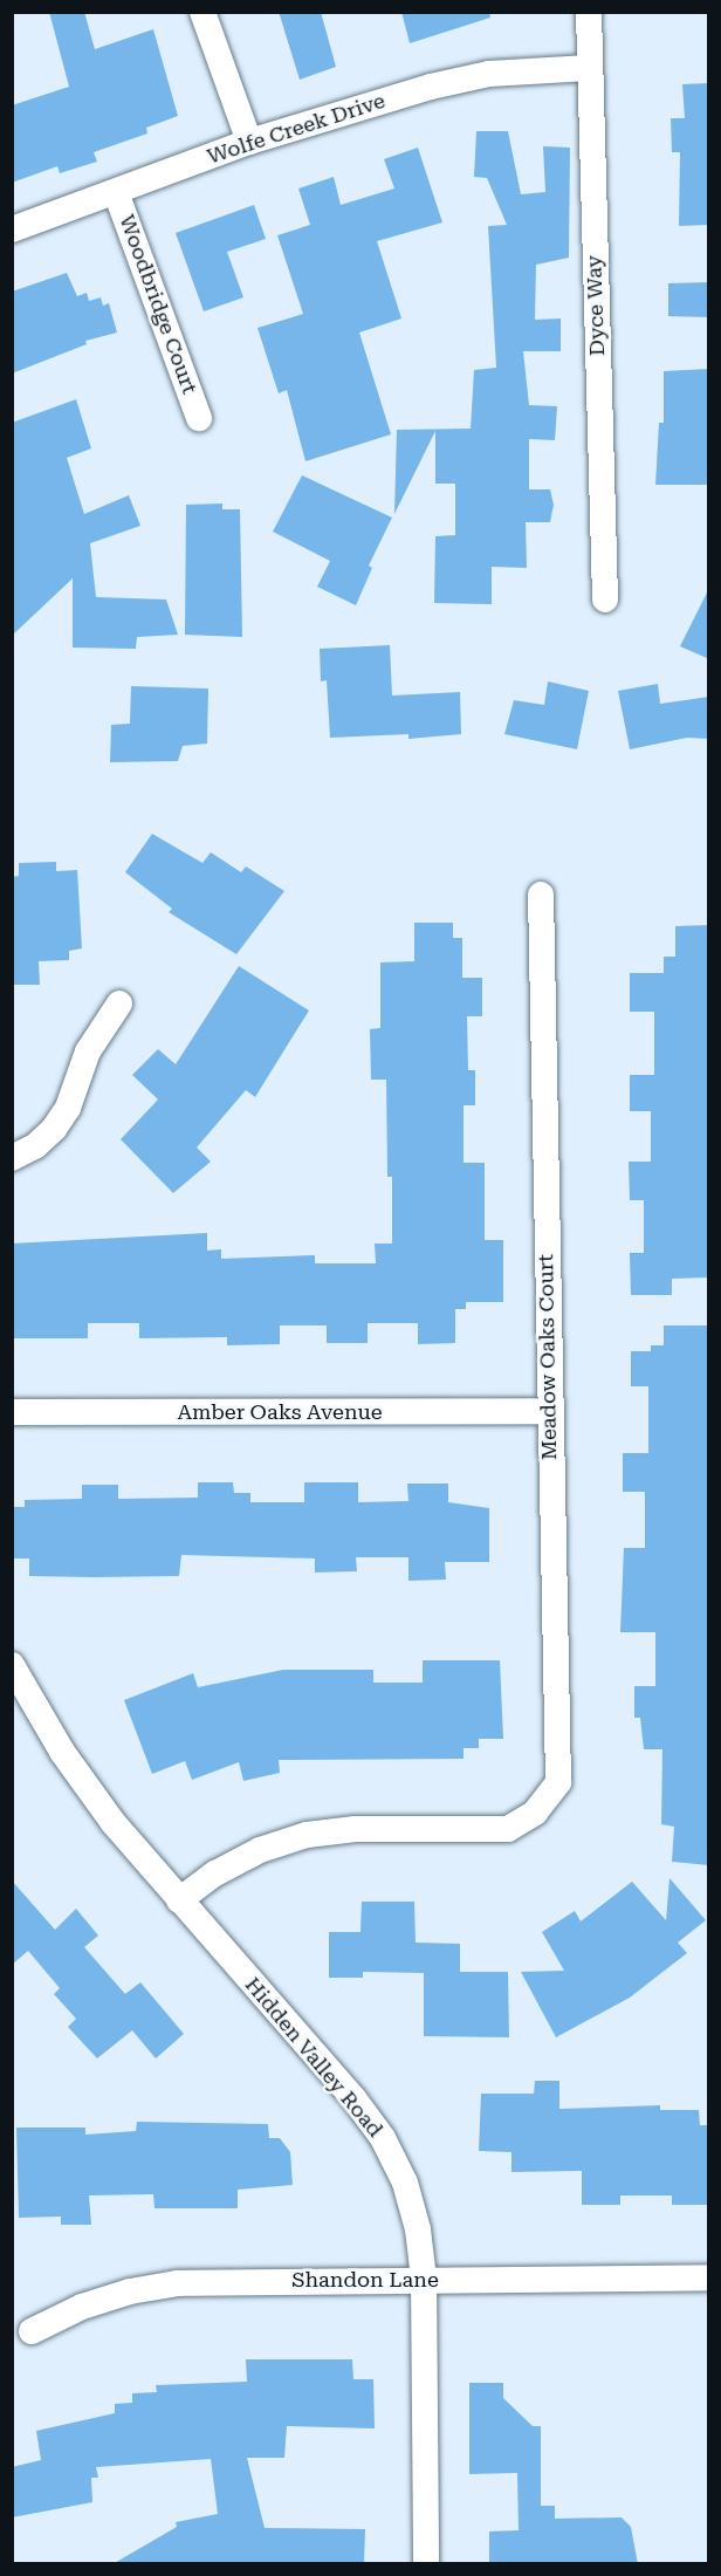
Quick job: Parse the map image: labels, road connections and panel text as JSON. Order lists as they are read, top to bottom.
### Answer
{
  "streets": {
    "street": [
      "Wolfe Creek Drive",
      "Woodbridge Court",
      "Dyce Way",
      "Meadow Oaks Court",
      "Amber Oaks Avenue",
      "Hidden Valley Road",
      "Shandon Lane"
    ]
  },
  "crossings": [
    ["Wolfe Creek Drive", "Woodbridge Court"],
    ["Wolfe Creek Drive", "Dyce Way"],
    ["Meadow Oaks Court", "Amber Oaks Avenue"],
    ["Meadow Oaks Court", "Hidden Valley Road"],
    ["Hidden Valley Road", "Shandon Lane"]
  ]
}
